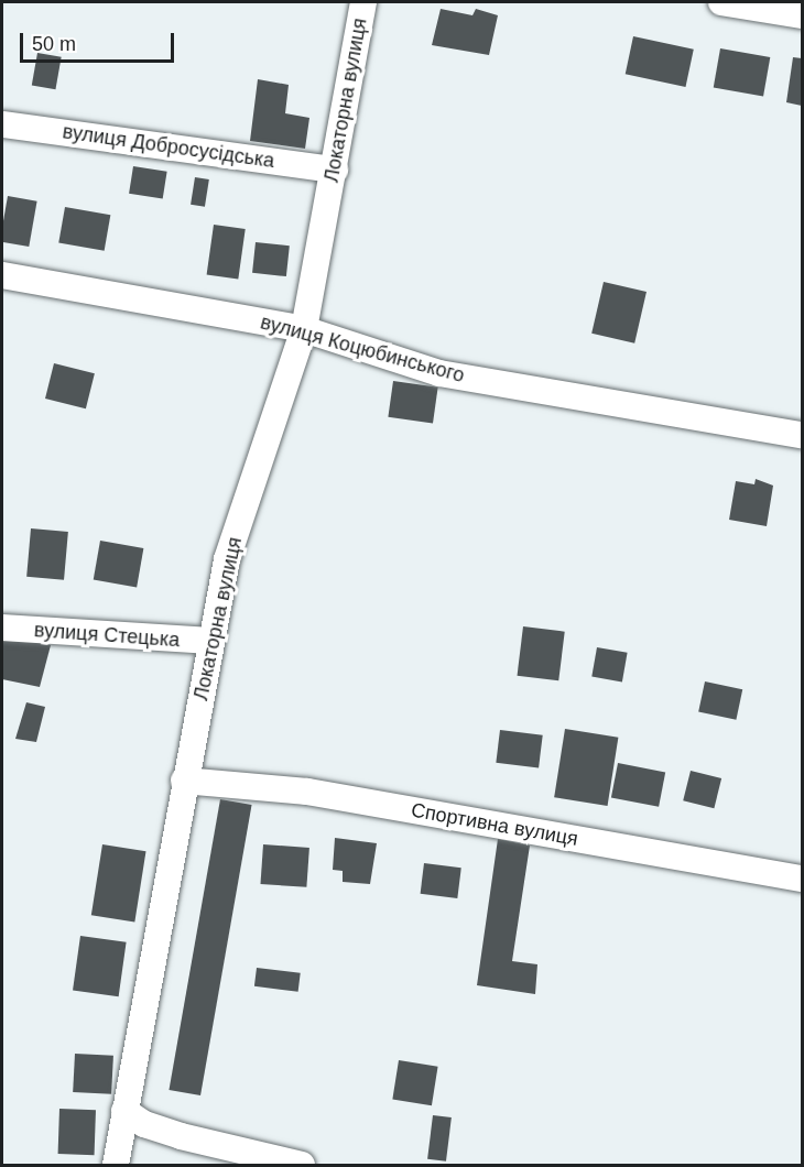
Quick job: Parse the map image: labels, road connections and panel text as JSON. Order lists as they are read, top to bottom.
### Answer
{
  "streets": {
    "street": [
      "Локаторна вулиця",
      "вулиця Добросусідська",
      "вулиця Коцюбинського",
      "вулиця Стецька",
      "Спортивна вулиця"
    ]
  },
  "crossings": [
    ["Локаторна вулиця", "вулиця Добросусідська"],
    ["Локаторна вулиця", "вулиця Коцюбинського"],
    ["Локаторна вулиця", "вулиця Стецька"],
    ["Локаторна вулиця", "Спортивна вулиця"]
  ],
  "scale_bar": "50 m"
}
